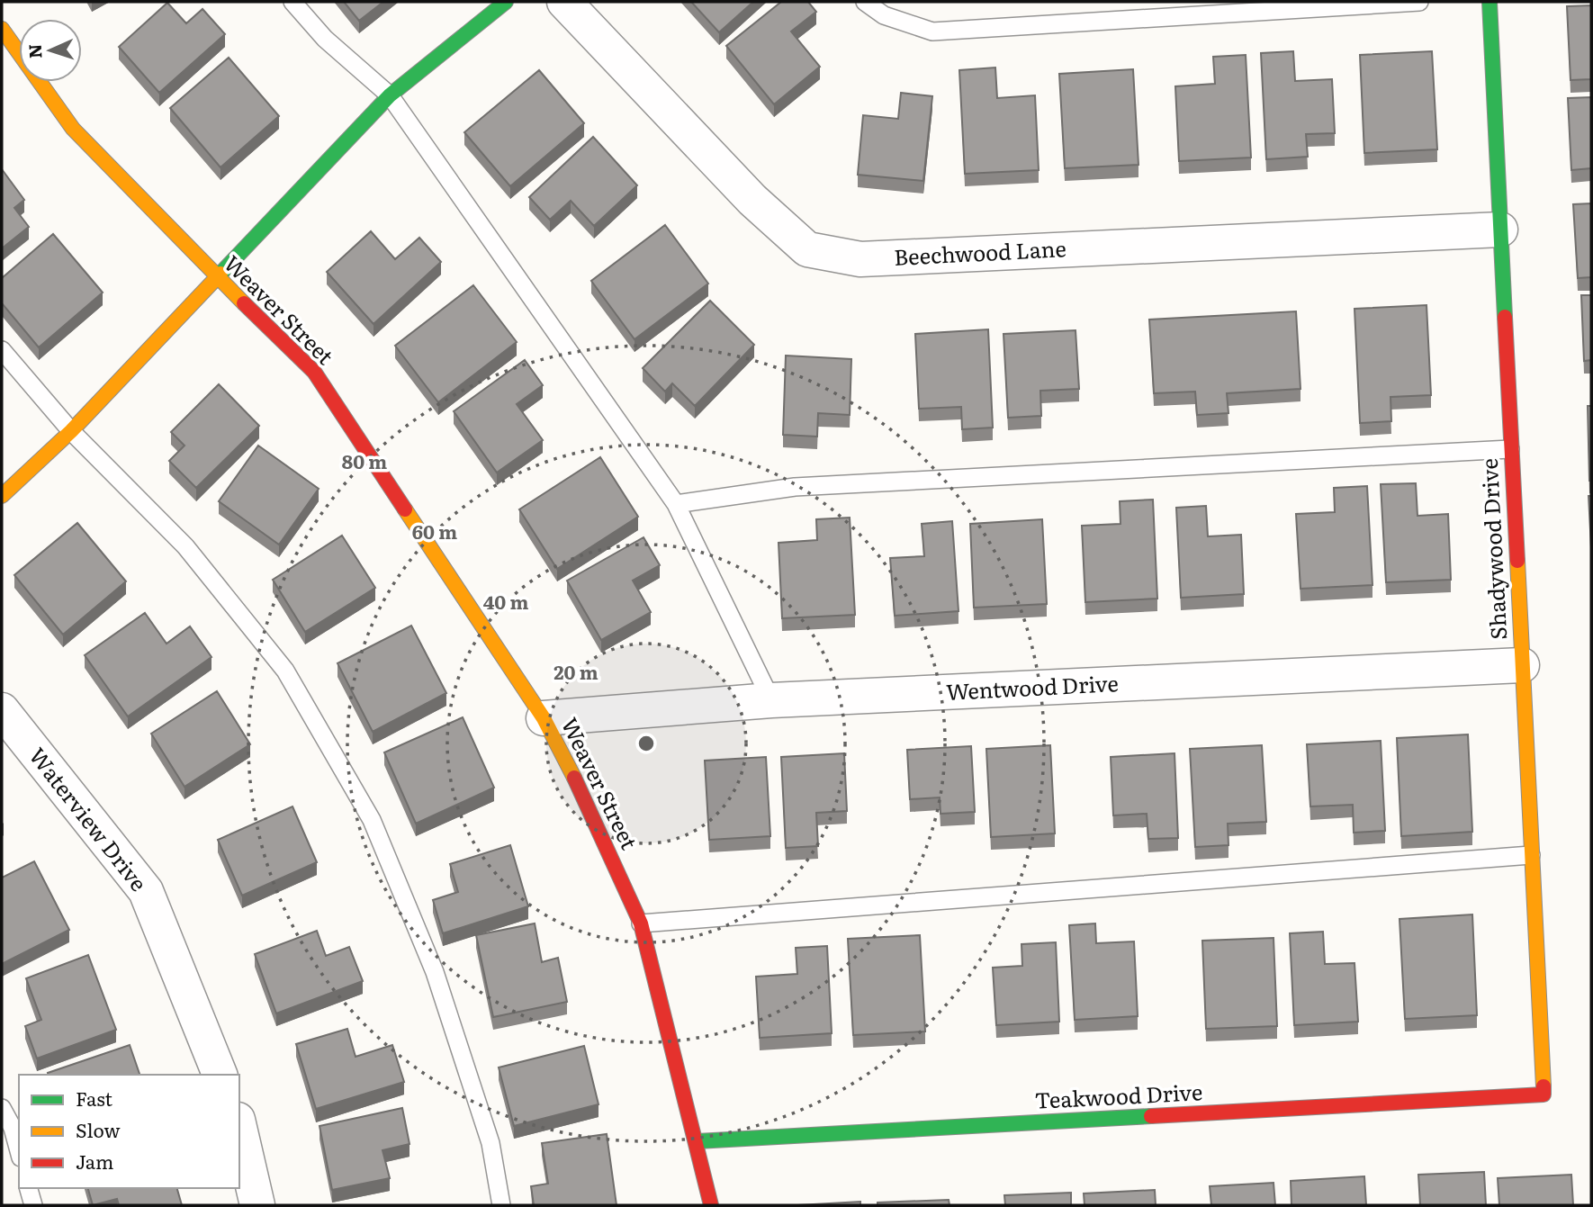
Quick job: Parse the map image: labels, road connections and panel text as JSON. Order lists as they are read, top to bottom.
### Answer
{
  "streets": {
    "street": [
      "Beechwood Lane",
      "Weaver Street",
      "Shadywood Drive",
      "Wentwood Drive",
      "Waterview Drive",
      "Teakwood Drive"
    ]
  },
  "crossings": [
    ["Beechwood Lane", "Shadywood Drive"],
    ["Weaver Street", "Wentwood Drive"],
    ["Weaver Street", "Teakwood Drive"],
    ["Shadywood Drive", "Wentwood Drive"],
    ["Shadywood Drive", "Teakwood Drive"]
  ],
  "legend": ["Fast", "Slow", "Jam"],
  "north": "left",
  "rings": [
    "80 m",
    "60 m",
    "40 m",
    "20 m"
  ]
}
